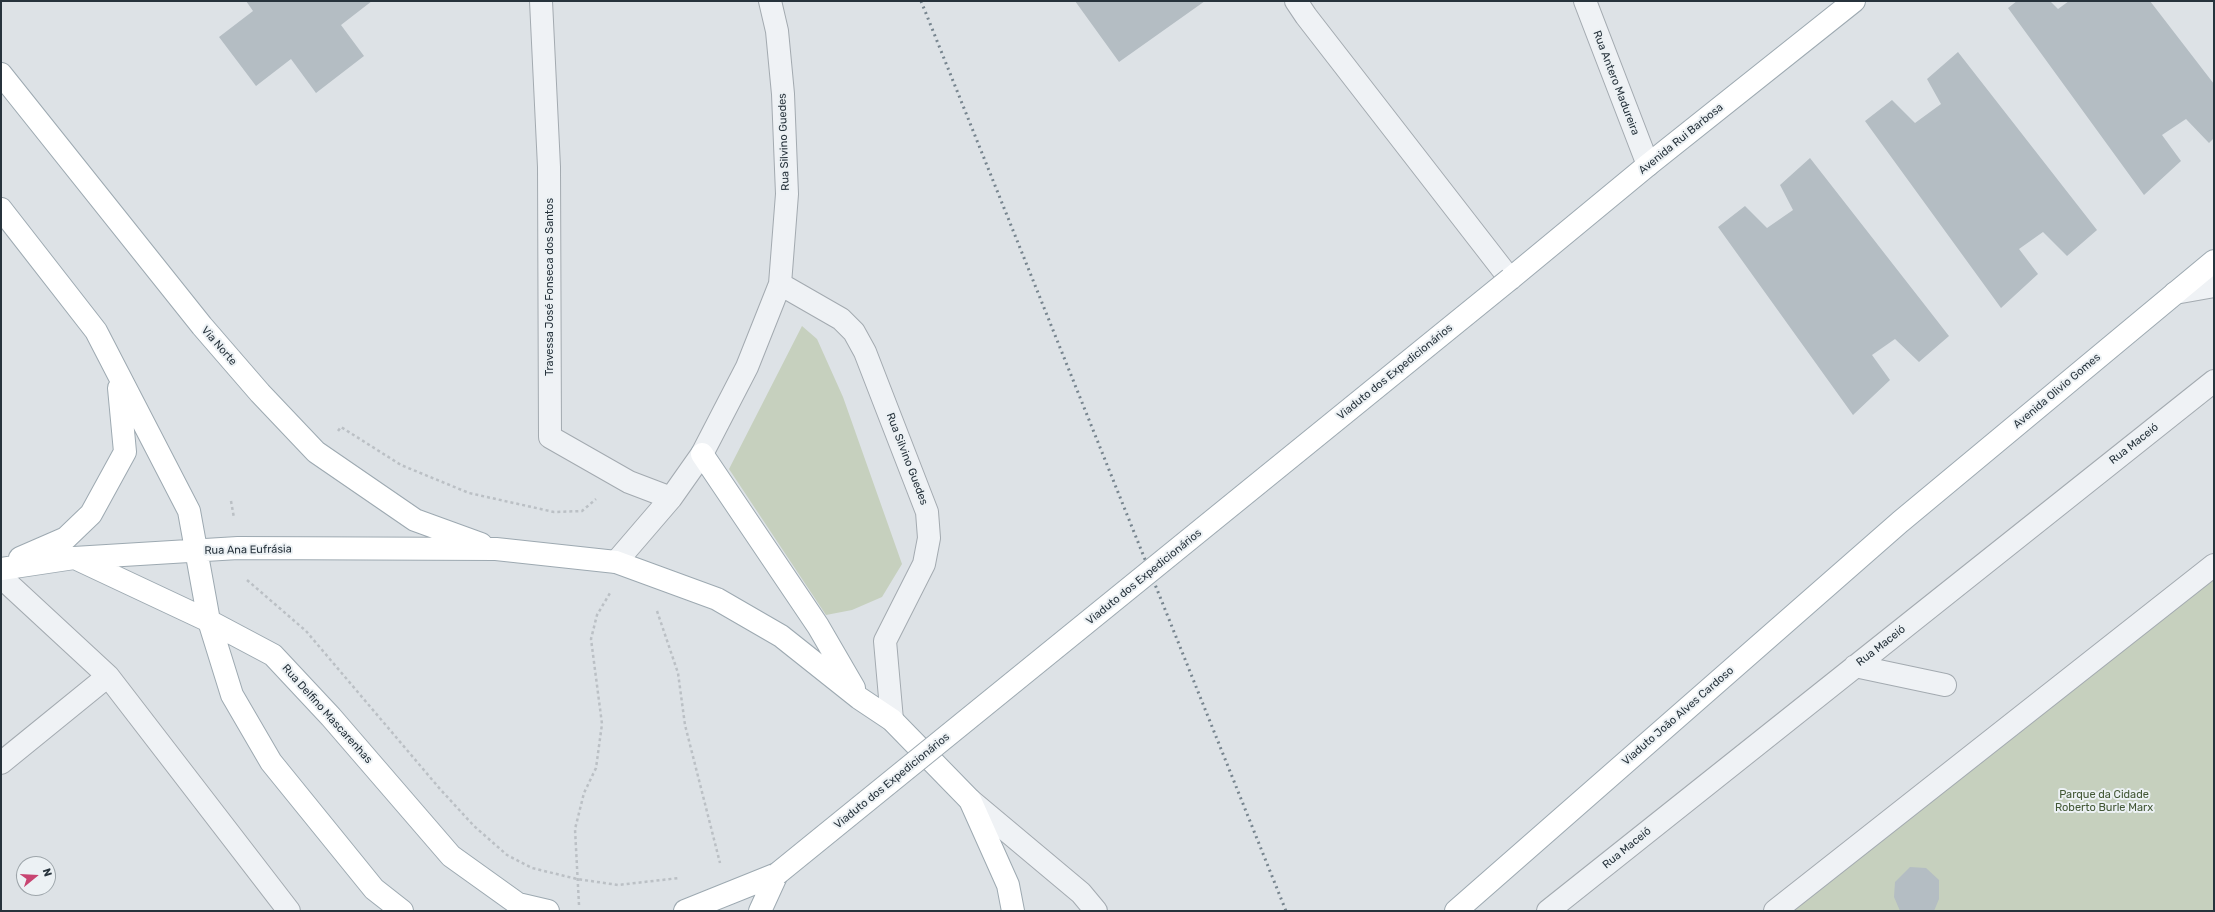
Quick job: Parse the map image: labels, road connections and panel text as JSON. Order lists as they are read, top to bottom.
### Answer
{
  "streets": {
    "main road": [
      "Avenida Rui Barbosa",
      "Via Norte",
      "Viaduto dos Expedicionários",
      "Avenida Olivio Gomes",
      "Rua Ana Eufrásia",
      "Rua Delfino Mascarenhas",
      "Viaduto João Alves Cardoso"
    ],
    "street": [
      "Rua Antero Madureira",
      "Rua Silvino Guedes",
      "Travessa José Fonseca dos Santos",
      "Rua Maceió"
    ]
  },
  "crossings": [
    ["Rua Antero Madureira", "Avenida Rui Barbosa"],
    ["Avenida Rui Barbosa", "Viaduto dos Expedicionários"],
    ["Rua Silvino Guedes", "Travessa José Fonseca dos Santos"],
    ["Via Norte", "Rua Ana Eufrásia"],
    ["Avenida Olivio Gomes", "Viaduto João Alves Cardoso"],
    ["Rua Ana Eufrásia", "Rua Delfino Mascarenhas"]
  ],
  "parks": ["Parque da Cidade Roberto Burle Marx"],
  "north": "right"
}
